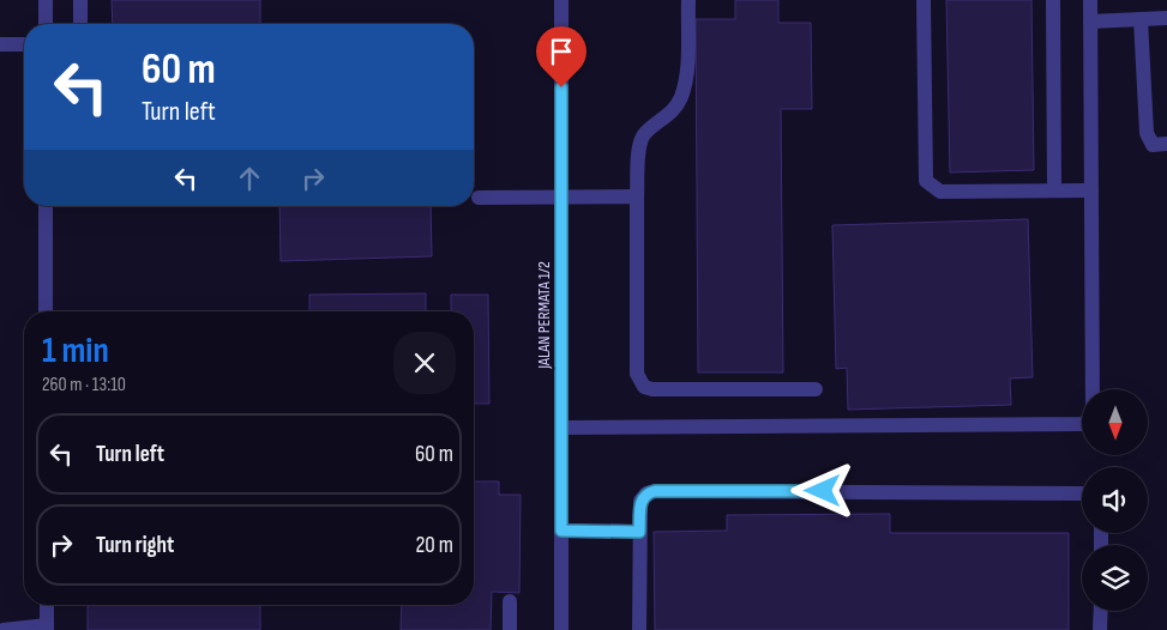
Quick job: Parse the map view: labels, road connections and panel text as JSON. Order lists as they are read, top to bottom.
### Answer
{
  "streets": {
    "street": ["JALAN PERMATA 1/2"]
  },
  "north": "bottom",
  "page": {
    "turn": ["60 m", "Turn left"],
    "heading": ["1 min", "260 m · 13:10"],
    "list": [
      {
        "name": "Turn left",
        "value": "60 m"
      },
      {
        "name": "Turn right",
        "value": "20 m"
      }
    ]
  }
}
